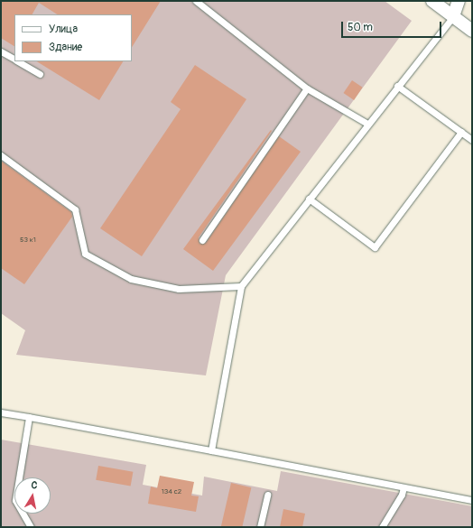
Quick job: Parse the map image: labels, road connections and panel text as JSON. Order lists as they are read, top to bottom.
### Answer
{
  "house_numbers": ["53 к1", "134 с2"],
  "legend": ["Улица", "Здание"],
  "scale_bar": "50 m",
  "north": "top"
}
